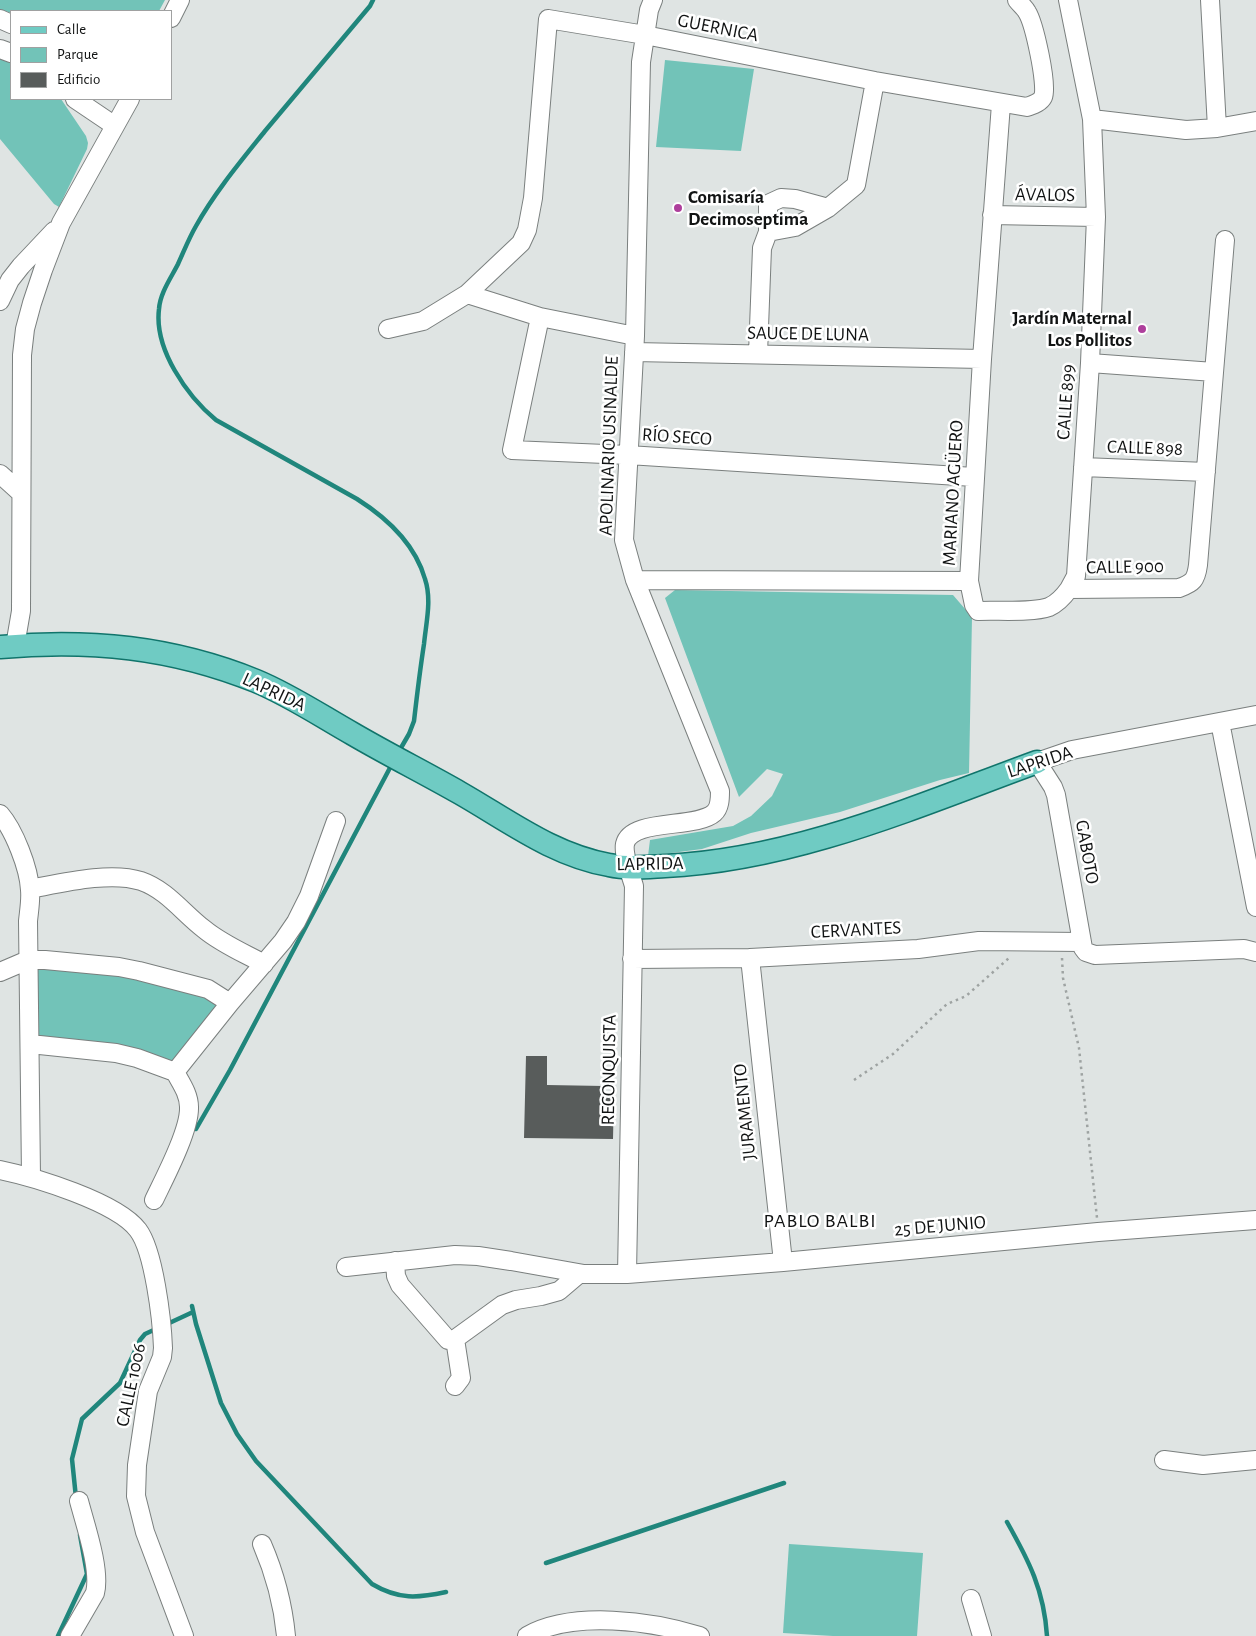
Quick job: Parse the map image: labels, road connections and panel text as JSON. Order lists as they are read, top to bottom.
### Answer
{
  "streets": {
    "main road": ["LAPRIDA"],
    "street": [
      "GUERNICA",
      "ÁVALOS",
      "SAUCE DE LUNA",
      "CALLE 899",
      "RÍO SECO",
      "APOLINARIO USINALDE",
      "CALLE 898",
      "MARIANO AGÜERO",
      "CALLE 900",
      "GABOTO",
      "CERVANTES",
      "RECONQUISTA",
      "JURAMENTO",
      "25 DE JUNIO",
      "CALLE 1006"
    ]
  },
  "crossings": [
    ["GUERNICA", "SAUCE DE LUNA"],
    ["GUERNICA", "APOLINARIO USINALDE"],
    ["GUERNICA", "MARIANO AGÜERO"],
    ["ÁVALOS", "CALLE 899"],
    ["ÁVALOS", "MARIANO AGÜERO"],
    ["SAUCE DE LUNA", "RÍO SECO"],
    ["SAUCE DE LUNA", "APOLINARIO USINALDE"],
    ["SAUCE DE LUNA", "MARIANO AGÜERO"],
    ["CALLE 899", "CALLE 898"],
    ["CALLE 899", "CALLE 900"],
    ["RÍO SECO", "APOLINARIO USINALDE"],
    ["RÍO SECO", "MARIANO AGÜERO"],
    ["APOLINARIO USINALDE", "MARIANO AGÜERO"],
    ["APOLINARIO USINALDE", "LAPRIDA"],
    ["APOLINARIO USINALDE", "RECONQUISTA"],
    ["CALLE 898", "CALLE 900"],
    ["MARIANO AGÜERO", "CALLE 900"],
    ["LAPRIDA", "GABOTO"],
    ["LAPRIDA", "RECONQUISTA"],
    ["GABOTO", "CERVANTES"],
    ["CERVANTES", "RECONQUISTA"],
    ["CERVANTES", "JURAMENTO"],
    ["RECONQUISTA", "25 DE JUNIO"],
    ["JURAMENTO", "25 DE JUNIO"]
  ],
  "districts": ["PABLO BALBI"],
  "places": ["Comisaría Decimoseptima", "Jardín Maternal Los Pollitos"],
  "legend": ["Calle", "Parque", "Edificio"]
}
